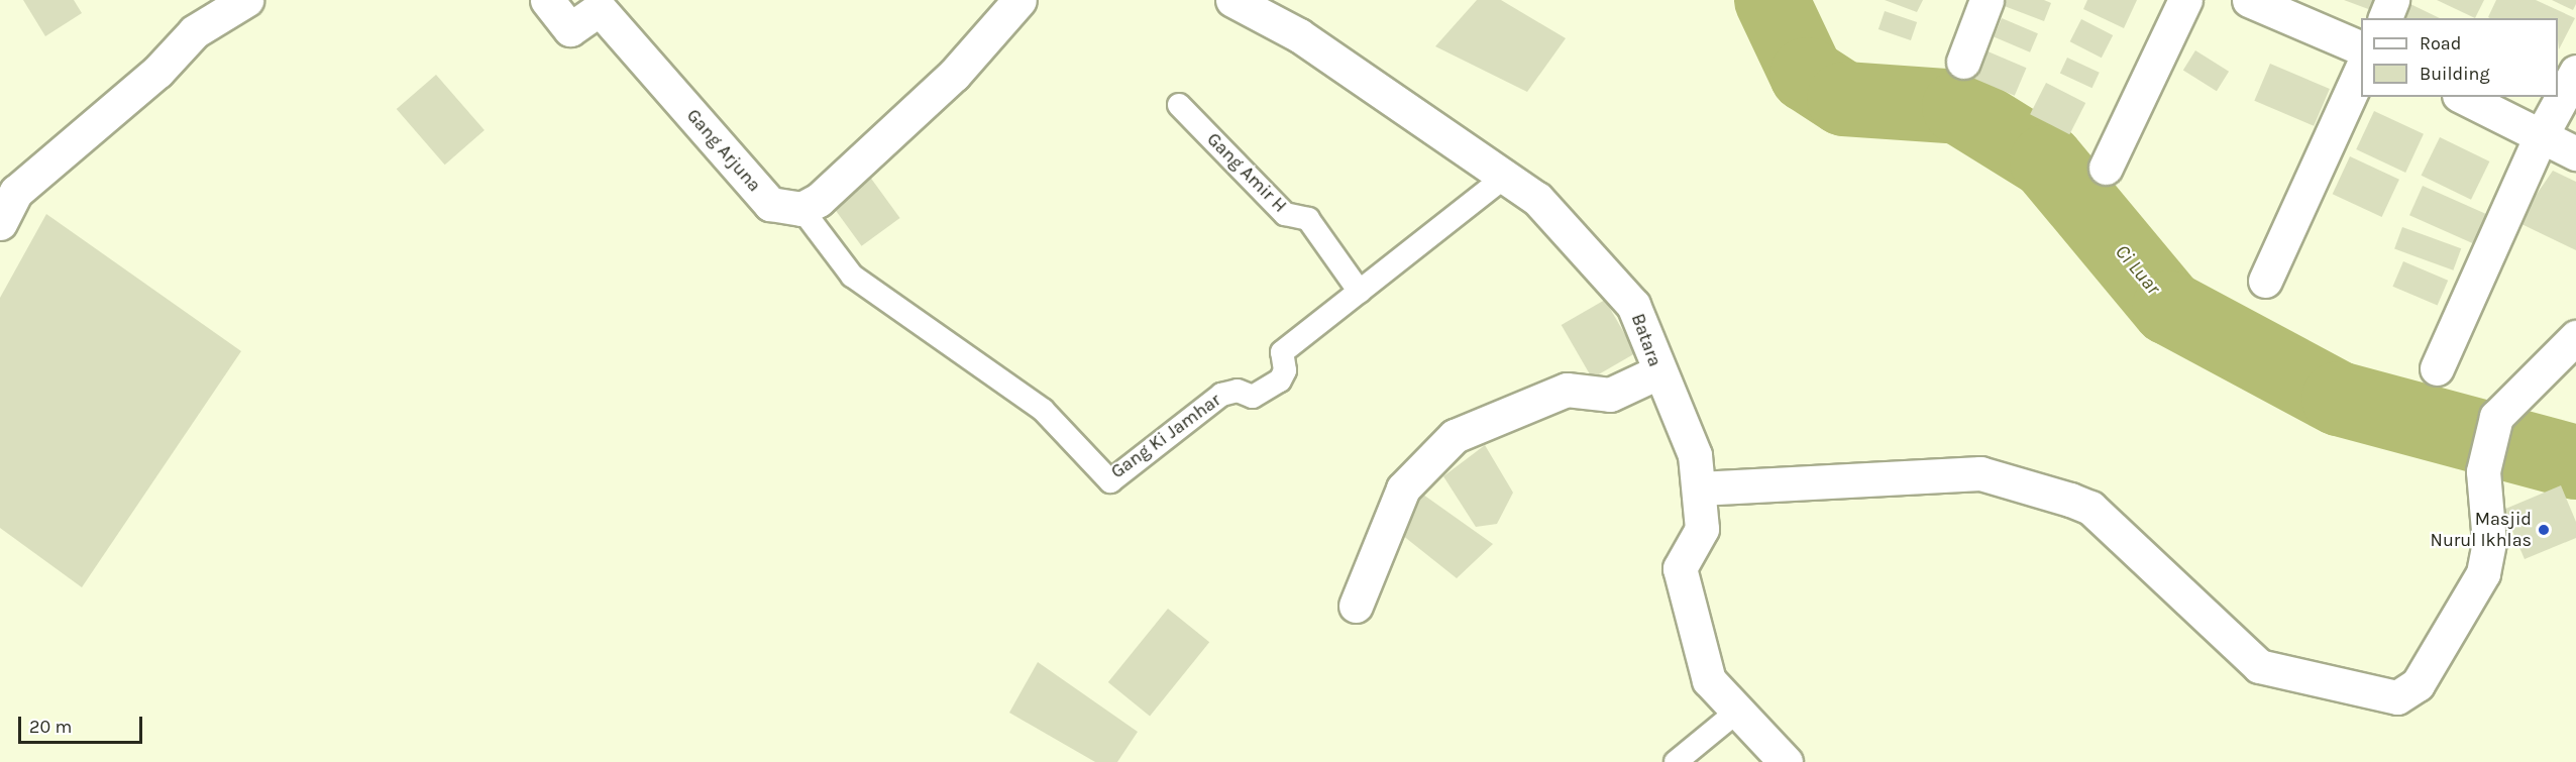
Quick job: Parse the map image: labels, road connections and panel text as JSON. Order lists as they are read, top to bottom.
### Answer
{
  "streets": {
    "street": ["Gang Arjuna", "Batara"],
    "lane": ["Gang Amir H", "Gang Ki Jamhar"]
  },
  "crossings": [
    ["Gang Arjuna", "Gang Ki Jamhar"],
    ["Gang Amir H", "Gang Ki Jamhar"],
    ["Batara", "Gang Ki Jamhar"]
  ],
  "water": ["Ci Luar"],
  "places": ["Masjid Nurul Ikhlas"],
  "legend": ["Road", "Building"],
  "scale_bar": "20 m"
}
